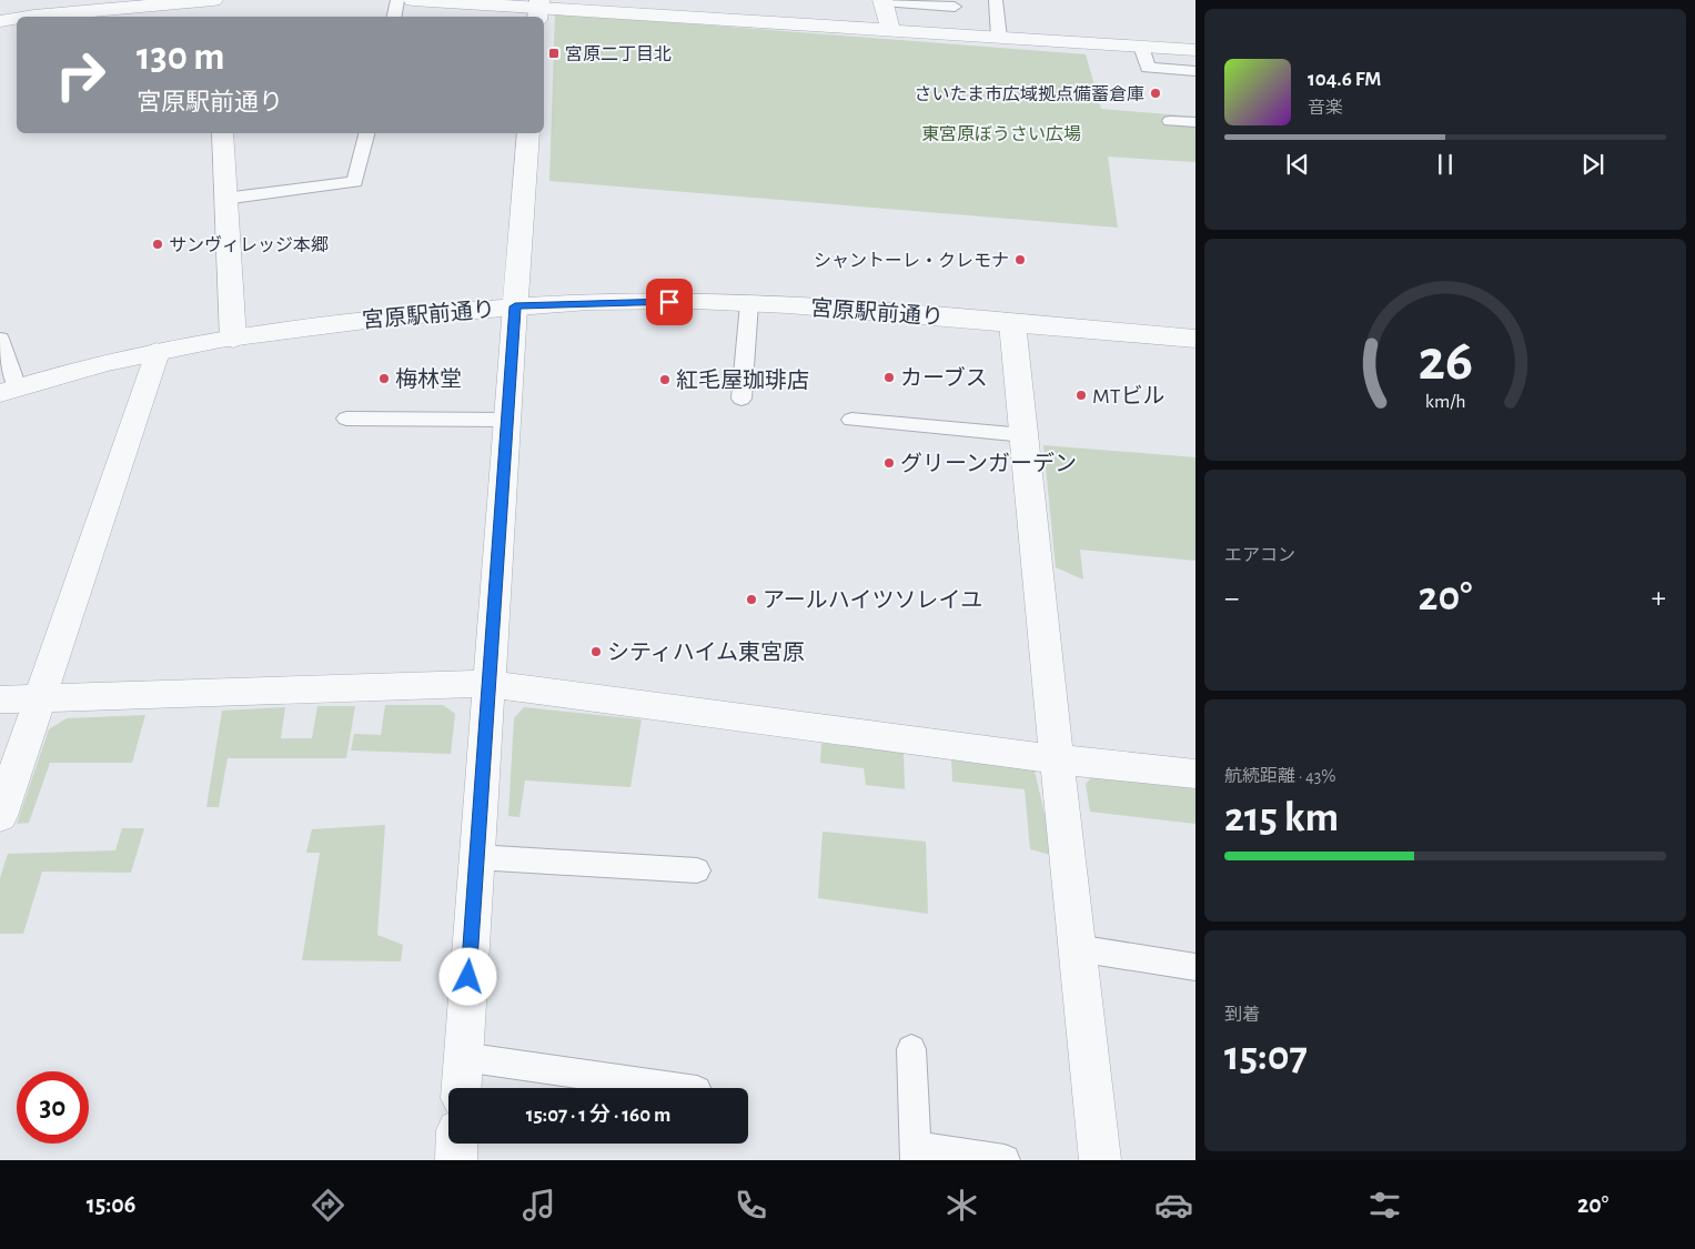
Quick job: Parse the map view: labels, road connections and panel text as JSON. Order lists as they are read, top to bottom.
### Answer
{
  "streets": {
    "street": ["宮原駅前通り"]
  },
  "parks": ["東宮原ぼうさい広場"],
  "places": {
    "transit": ["宮原二丁目北"],
    "other": [
      "さいたま市広域拠点備蓄倉庫",
      "サンヴィレッジ本郷",
      "シャントーレ・クレモナ",
      "カーブス",
      "梅林堂",
      "紅毛屋珈琲店",
      "MTビル",
      "グリーンガーデン",
      "アールハイツソレイユ",
      "シティハイム東宮原"
    ]
  },
  "page": {
    "turn": ["130 m", "宮原駅前通り"],
    "song": ["104.6 FM", "音楽"],
    "tile": [
      "エアコン",
      ["航続距離 · 43%", "215 km"],
      ["到着", "15:07"]
    ],
    "heat": ["−", "20°", "+"],
    "limit": "30",
    "trip": "15:07 · 1 分 · 160 m",
    "tabs": ["15:06", "20°"],
    "gauge": ["26", "km/h"]
  }
}
